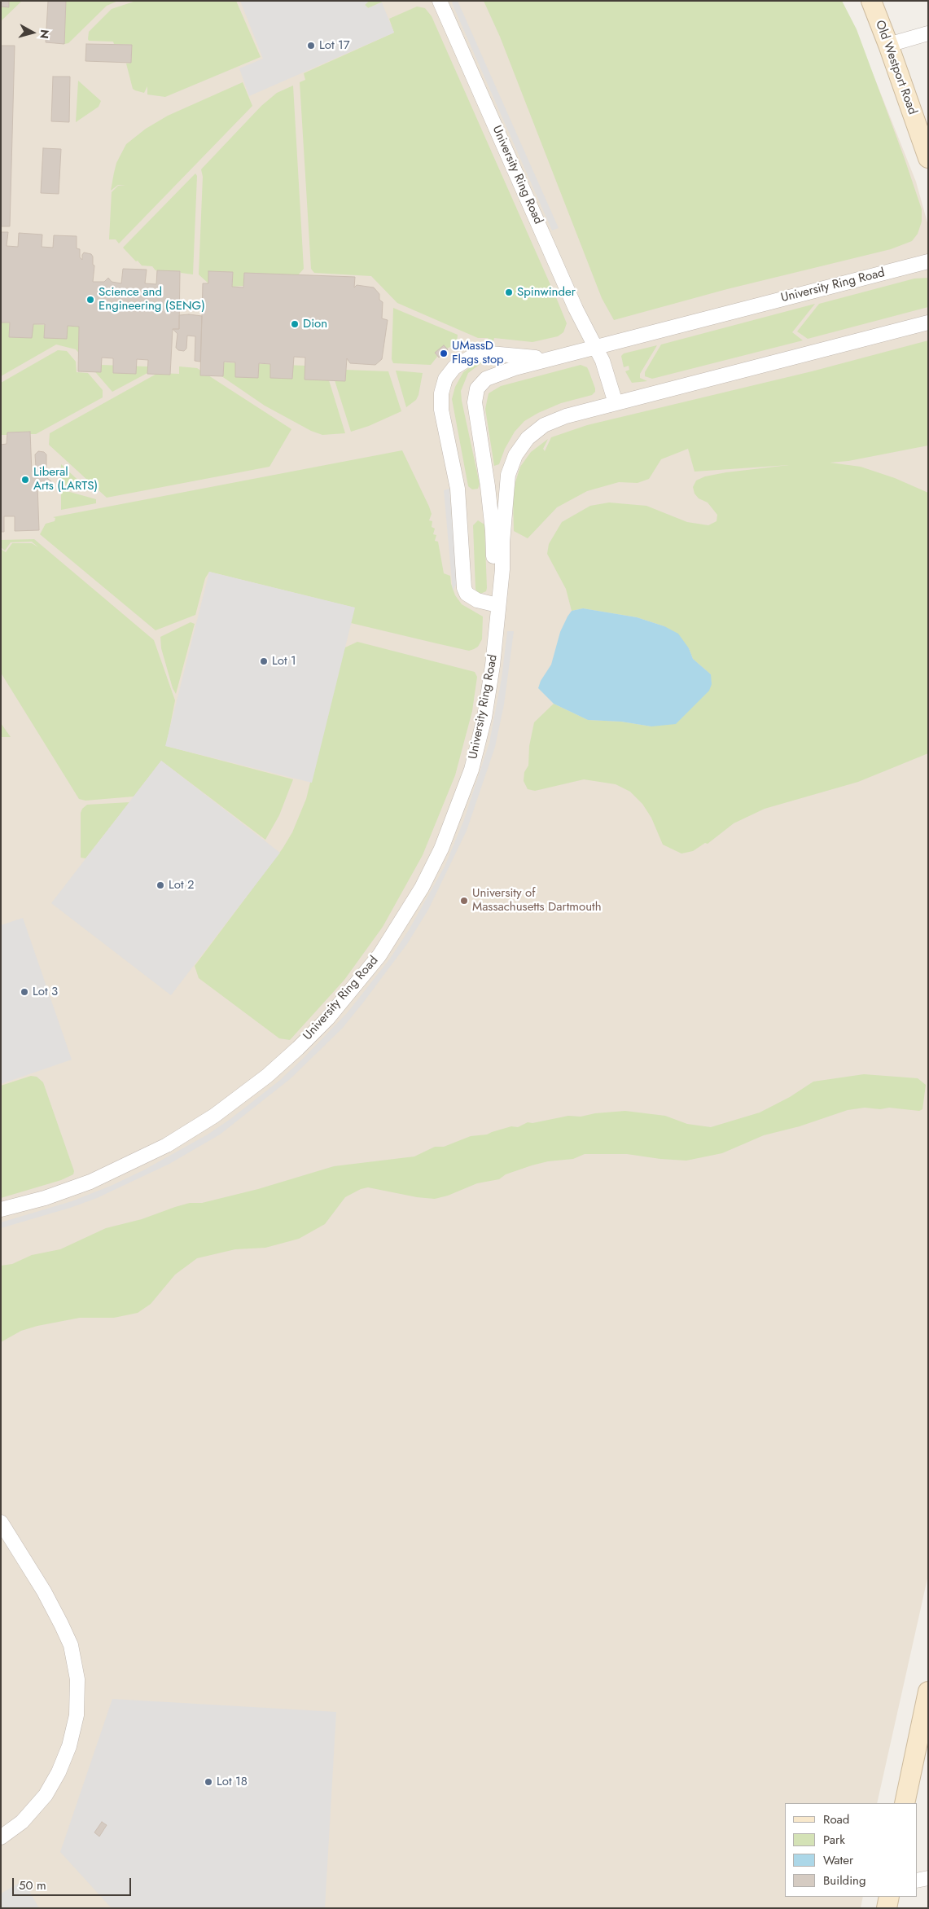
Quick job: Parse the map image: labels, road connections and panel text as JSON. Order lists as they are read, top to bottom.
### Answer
{
  "streets": {
    "main road": ["Old Westport Road"],
    "street": ["University Ring Road"]
  },
  "places": [
    "Lot 17",
    "Spinwinder",
    "Science and Engineering (SENG)",
    "Dion",
    "UMassD Flags stop",
    "Liberal Arts (LARTS)",
    "Lot 1",
    "Lot 2",
    "University of Massachusetts Dartmouth",
    "Lot 3",
    "Lot 18"
  ],
  "legend": [
    "Road",
    "Park",
    "Water",
    "Building"
  ],
  "scale_bar": "50 m",
  "north": "right"
}
